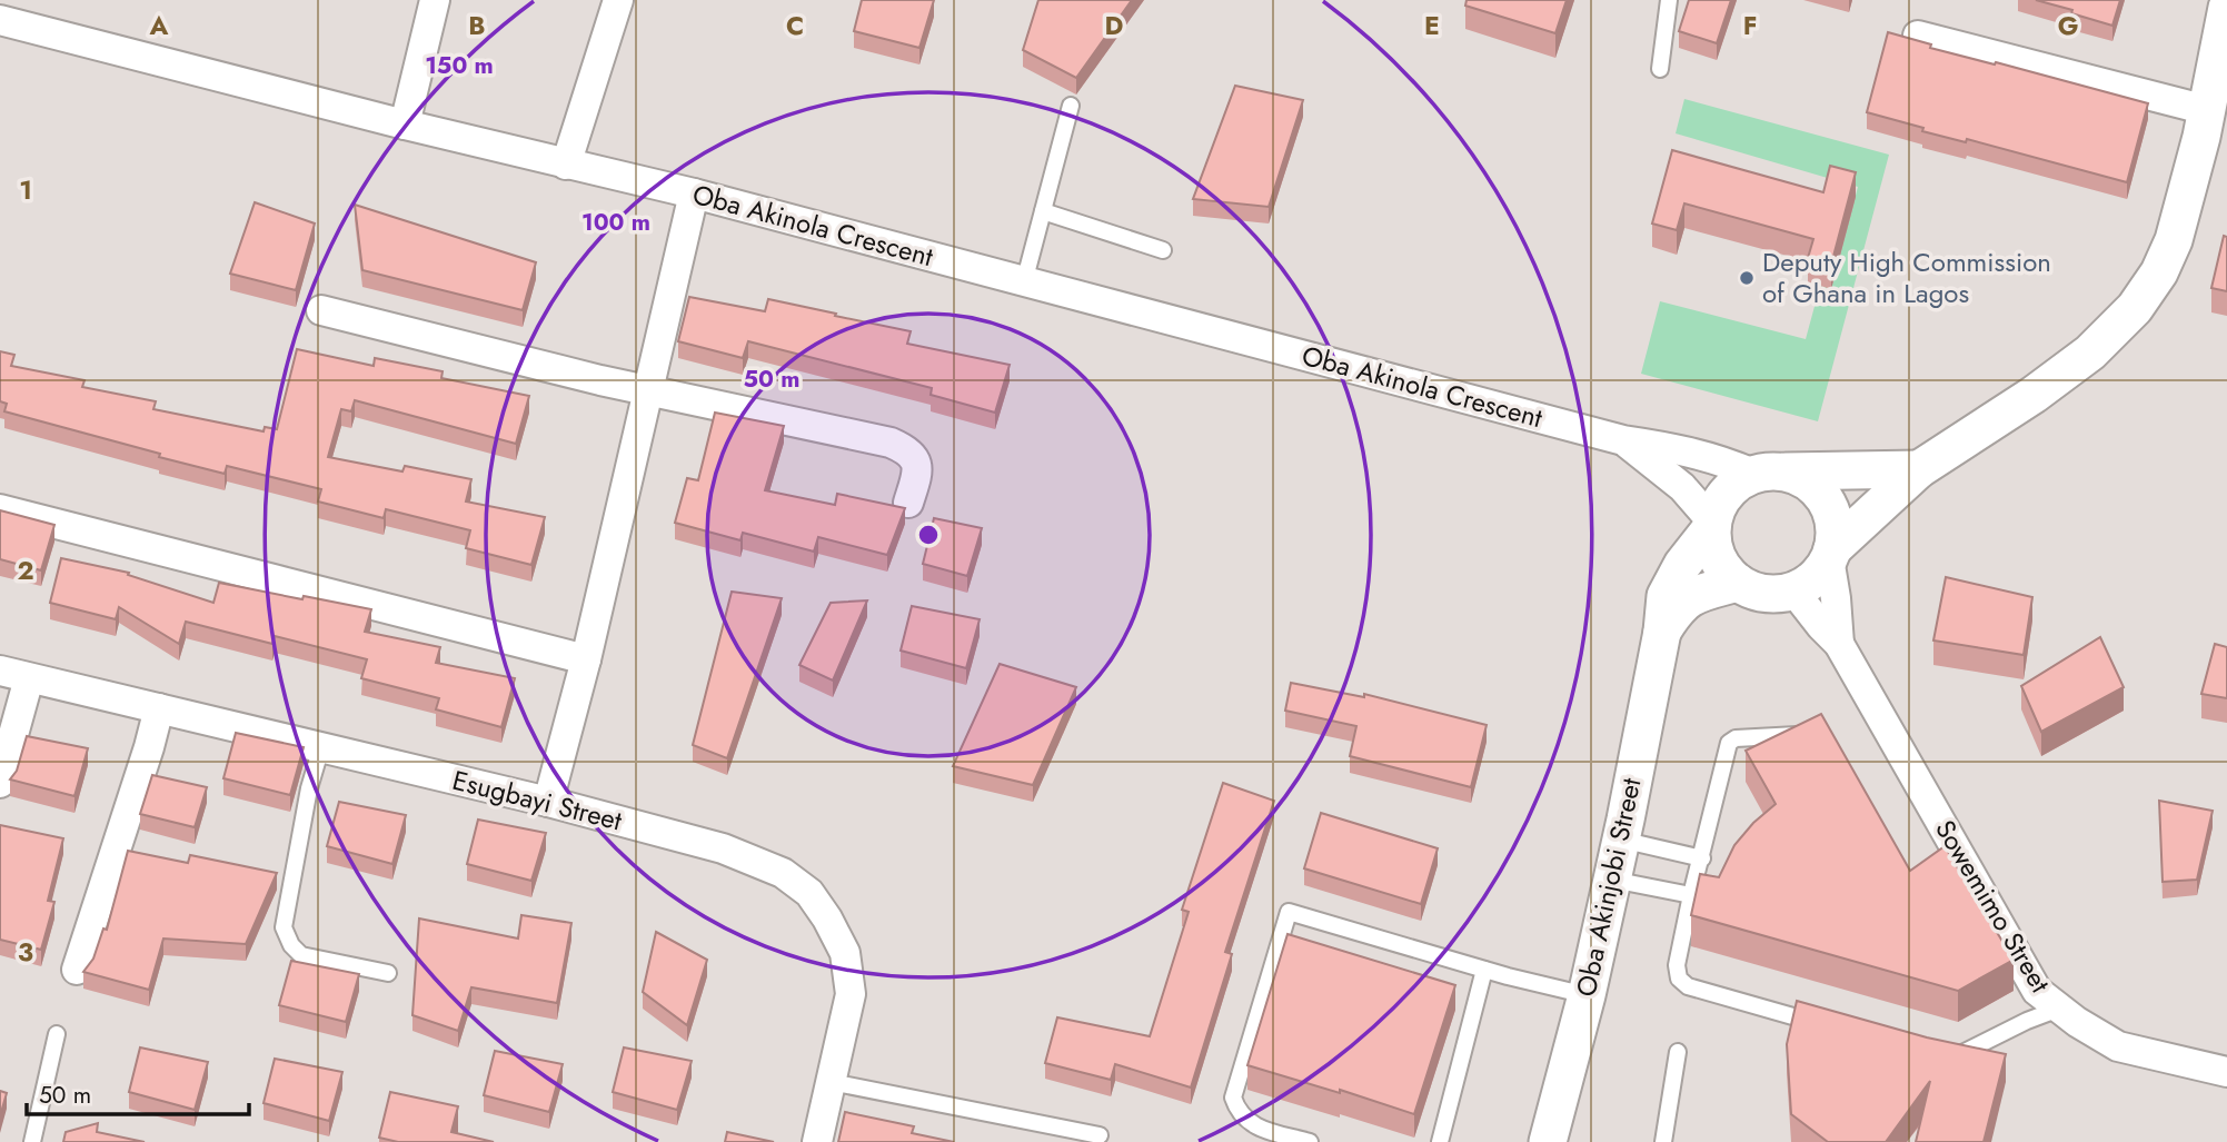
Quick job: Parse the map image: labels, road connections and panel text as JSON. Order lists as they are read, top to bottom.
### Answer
{
  "streets": {
    "street": [
      "Oba Akinola Crescent",
      "Esugbayi Street",
      "Oba Akinjobi Street",
      "Sowemimo Street"
    ]
  },
  "crossings": [
    ["Oba Akinola Crescent", "Oba Akinjobi Street"],
    ["Oba Akinola Crescent", "Sowemimo Street"],
    ["Oba Akinjobi Street", "Sowemimo Street"]
  ],
  "places": ["Deputy High Commission of Ghana in Lagos"],
  "scale_bar": "50 m",
  "grid": {
    "columns": [
      "A",
      "B",
      "C",
      "D",
      "E",
      "F",
      "G"
    ],
    "rows": ["1", "2", "3"]
  },
  "rings": ["150 m", "100 m", "50 m"]
}
